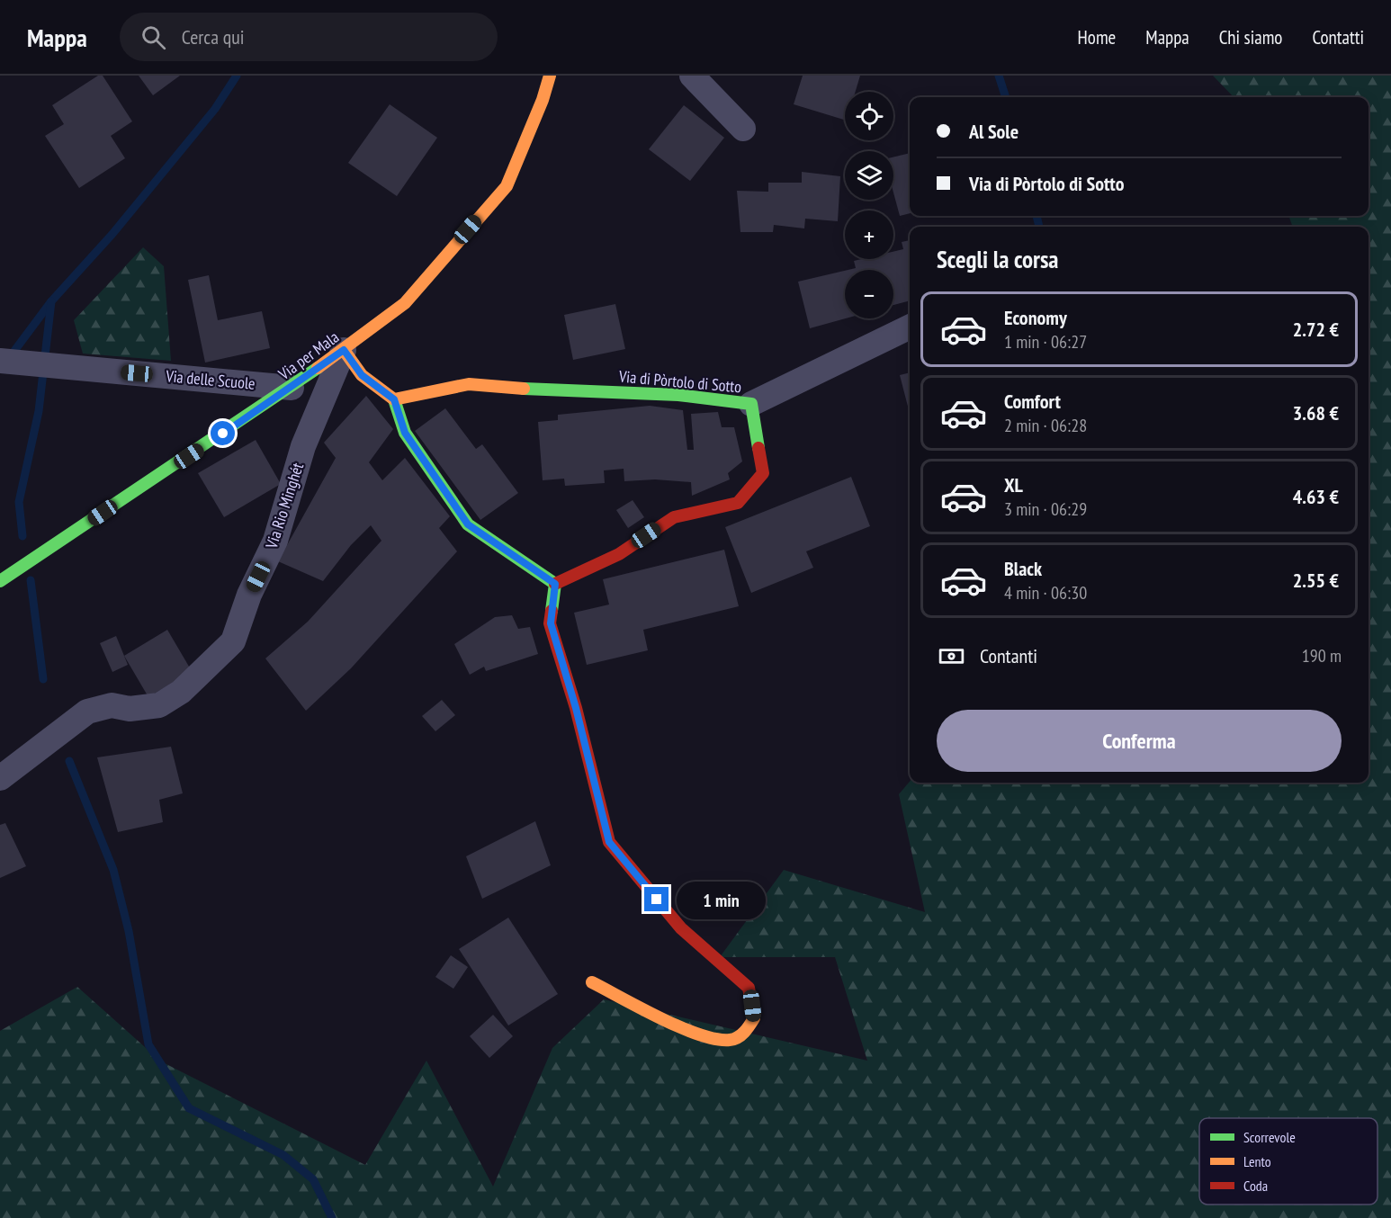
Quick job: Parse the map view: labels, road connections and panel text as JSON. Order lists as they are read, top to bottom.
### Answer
{
  "streets": {
    "street": [
      "Via per Mala",
      "Via delle Scuole",
      "Via di Pòrtolo di Sotto",
      "Via Rio Minghét"
    ]
  },
  "crossings": [
    ["Via per Mala", "Via delle Scuole"],
    ["Via per Mala", "Via Rio Minghét"]
  ],
  "legend": ["Scorrevole", "Lento", "Coda"],
  "page": {
    "header": "Mappa",
    "search": "Cerca qui",
    "nav": [
      "Home",
      "Mappa",
      "Chi siamo",
      "Contatti"
    ],
    "map_buttons": ["+", "−"],
    "banner": ["Al Sole", "Via di Pòrtolo di Sotto"],
    "heading": "Scegli la corsa",
    "list": [
      {
        "name": "Economy",
        "note": "1 min · 06:27",
        "value": "2.72 €"
      },
      {
        "name": "Comfort",
        "note": "2 min · 06:28",
        "value": "3.68 €"
      },
      {
        "name": "XL",
        "note": "3 min · 06:29",
        "value": "4.63 €"
      },
      {
        "name": "Black",
        "note": "4 min · 06:30",
        "value": "2.55 €"
      }
    ],
    "pay": ["Contanti", "190 m"],
    "buttons": "Conferma",
    "bubble": "1 min"
  }
}
